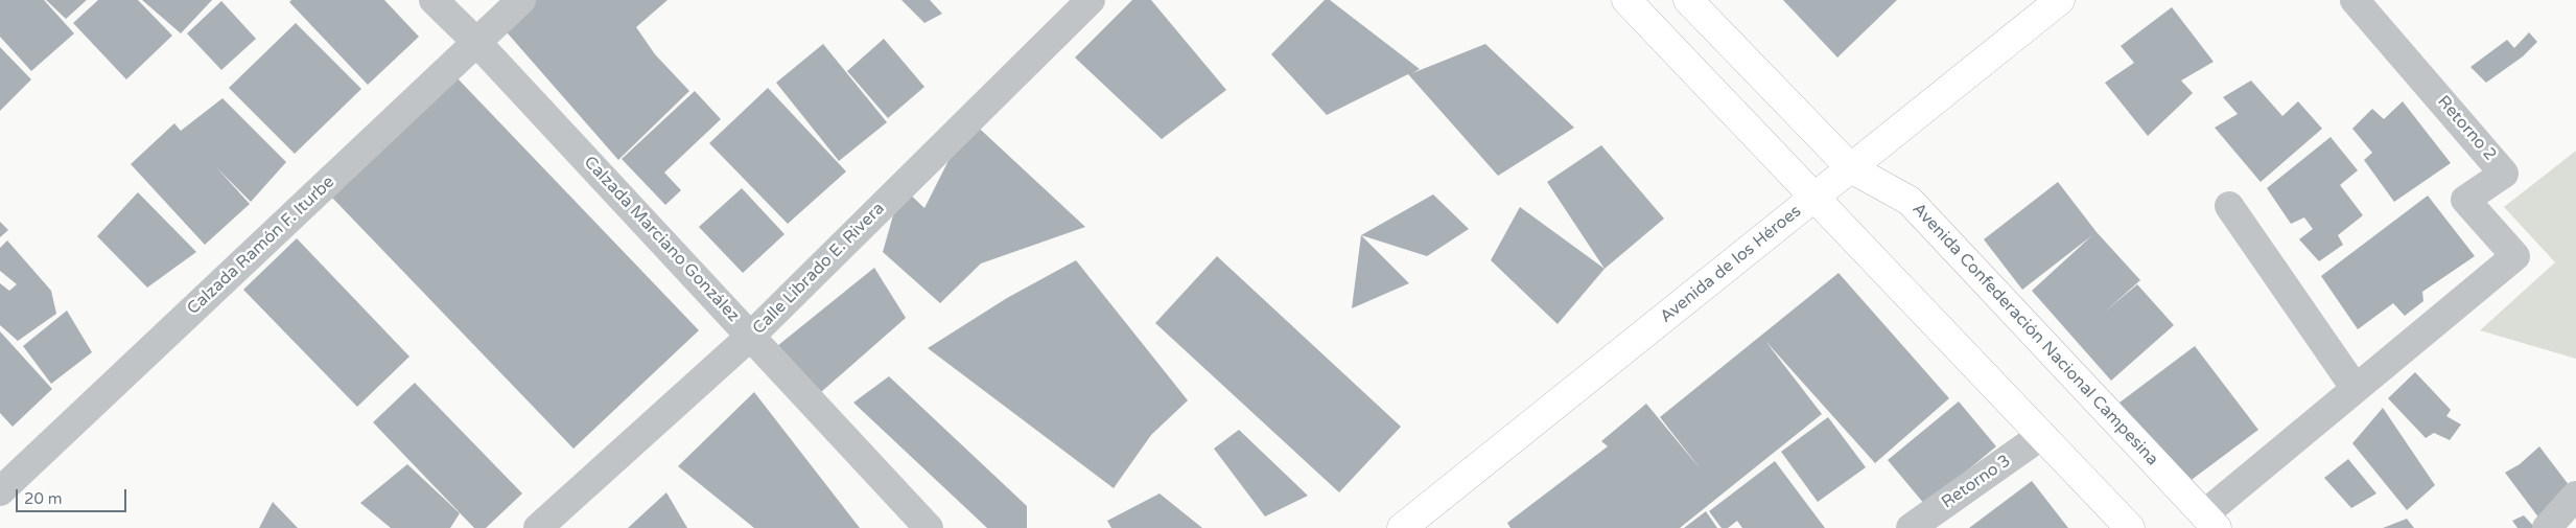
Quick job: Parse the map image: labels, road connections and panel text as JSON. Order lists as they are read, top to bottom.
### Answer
{
  "streets": {
    "street": [
      "Retorno 2",
      "Calzada Marciano González",
      "Calzada Ramón F. Iturbe",
      "Avenida de los Héroes",
      "Calle Librado E. Rivera",
      "Avenida Confederación Nacional Campesina",
      "Retorno 3"
    ]
  },
  "crossings": [
    ["Retorno 2", "Avenida Confederación Nacional Campesina"],
    ["Calzada Marciano González", "Calzada Ramón F. Iturbe"],
    ["Calzada Marciano González", "Calle Librado E. Rivera"],
    ["Avenida de los Héroes", "Avenida Confederación Nacional Campesina"]
  ],
  "scale_bar": "20 m"
}
